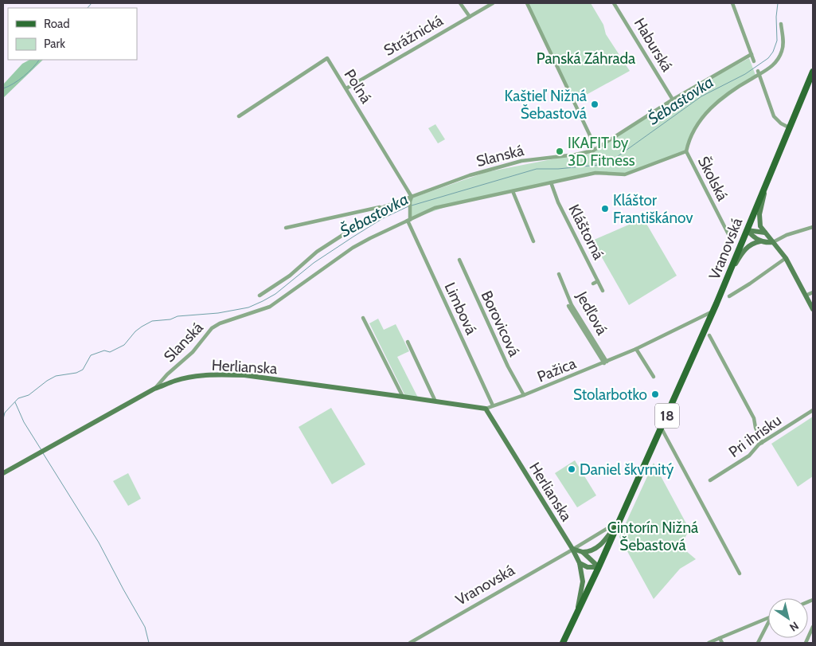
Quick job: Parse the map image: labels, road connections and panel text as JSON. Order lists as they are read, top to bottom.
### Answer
{
  "streets": {
    "main road": ["Vranovská", "18"],
    "street": [
      "Strážnická",
      "Haburská",
      "Poľná",
      "Slanská",
      "Školská",
      "Kláštorná",
      "Limbová",
      "Jedľová",
      "Borovicová",
      "Herlianska",
      "Pažica",
      "Pri ihrisku"
    ]
  },
  "crossings": [
    ["Strážnická", "Poľná"],
    ["Haburská", "Slanská"],
    ["Poľná", "Slanská"],
    ["Slanská", "Školská"],
    ["Slanská", "Kláštorná"],
    ["Slanská", "Limbová"],
    ["Slanská", "Herlianska"],
    ["Vranovská", "Herlianska"],
    ["Vranovská", "Pažica"],
    ["Limbová", "Pažica"],
    ["Jedľová", "Pažica"],
    ["Borovicová", "Pažica"],
    ["Herlianska", "Pažica"]
  ],
  "water": ["Šebastovka"],
  "parks": ["Panská Záhrada", "Cintorín Nižná Šebastová"],
  "places": [
    "Kaštieľ Nižná Šebastová",
    "IKAFIT by 3D Fitness",
    "Kláštor Františkánov",
    "Stolarbotko",
    "Daniel škvrnitý"
  ],
  "legend": ["Road", "Park"],
  "north": "bottom right"
}
